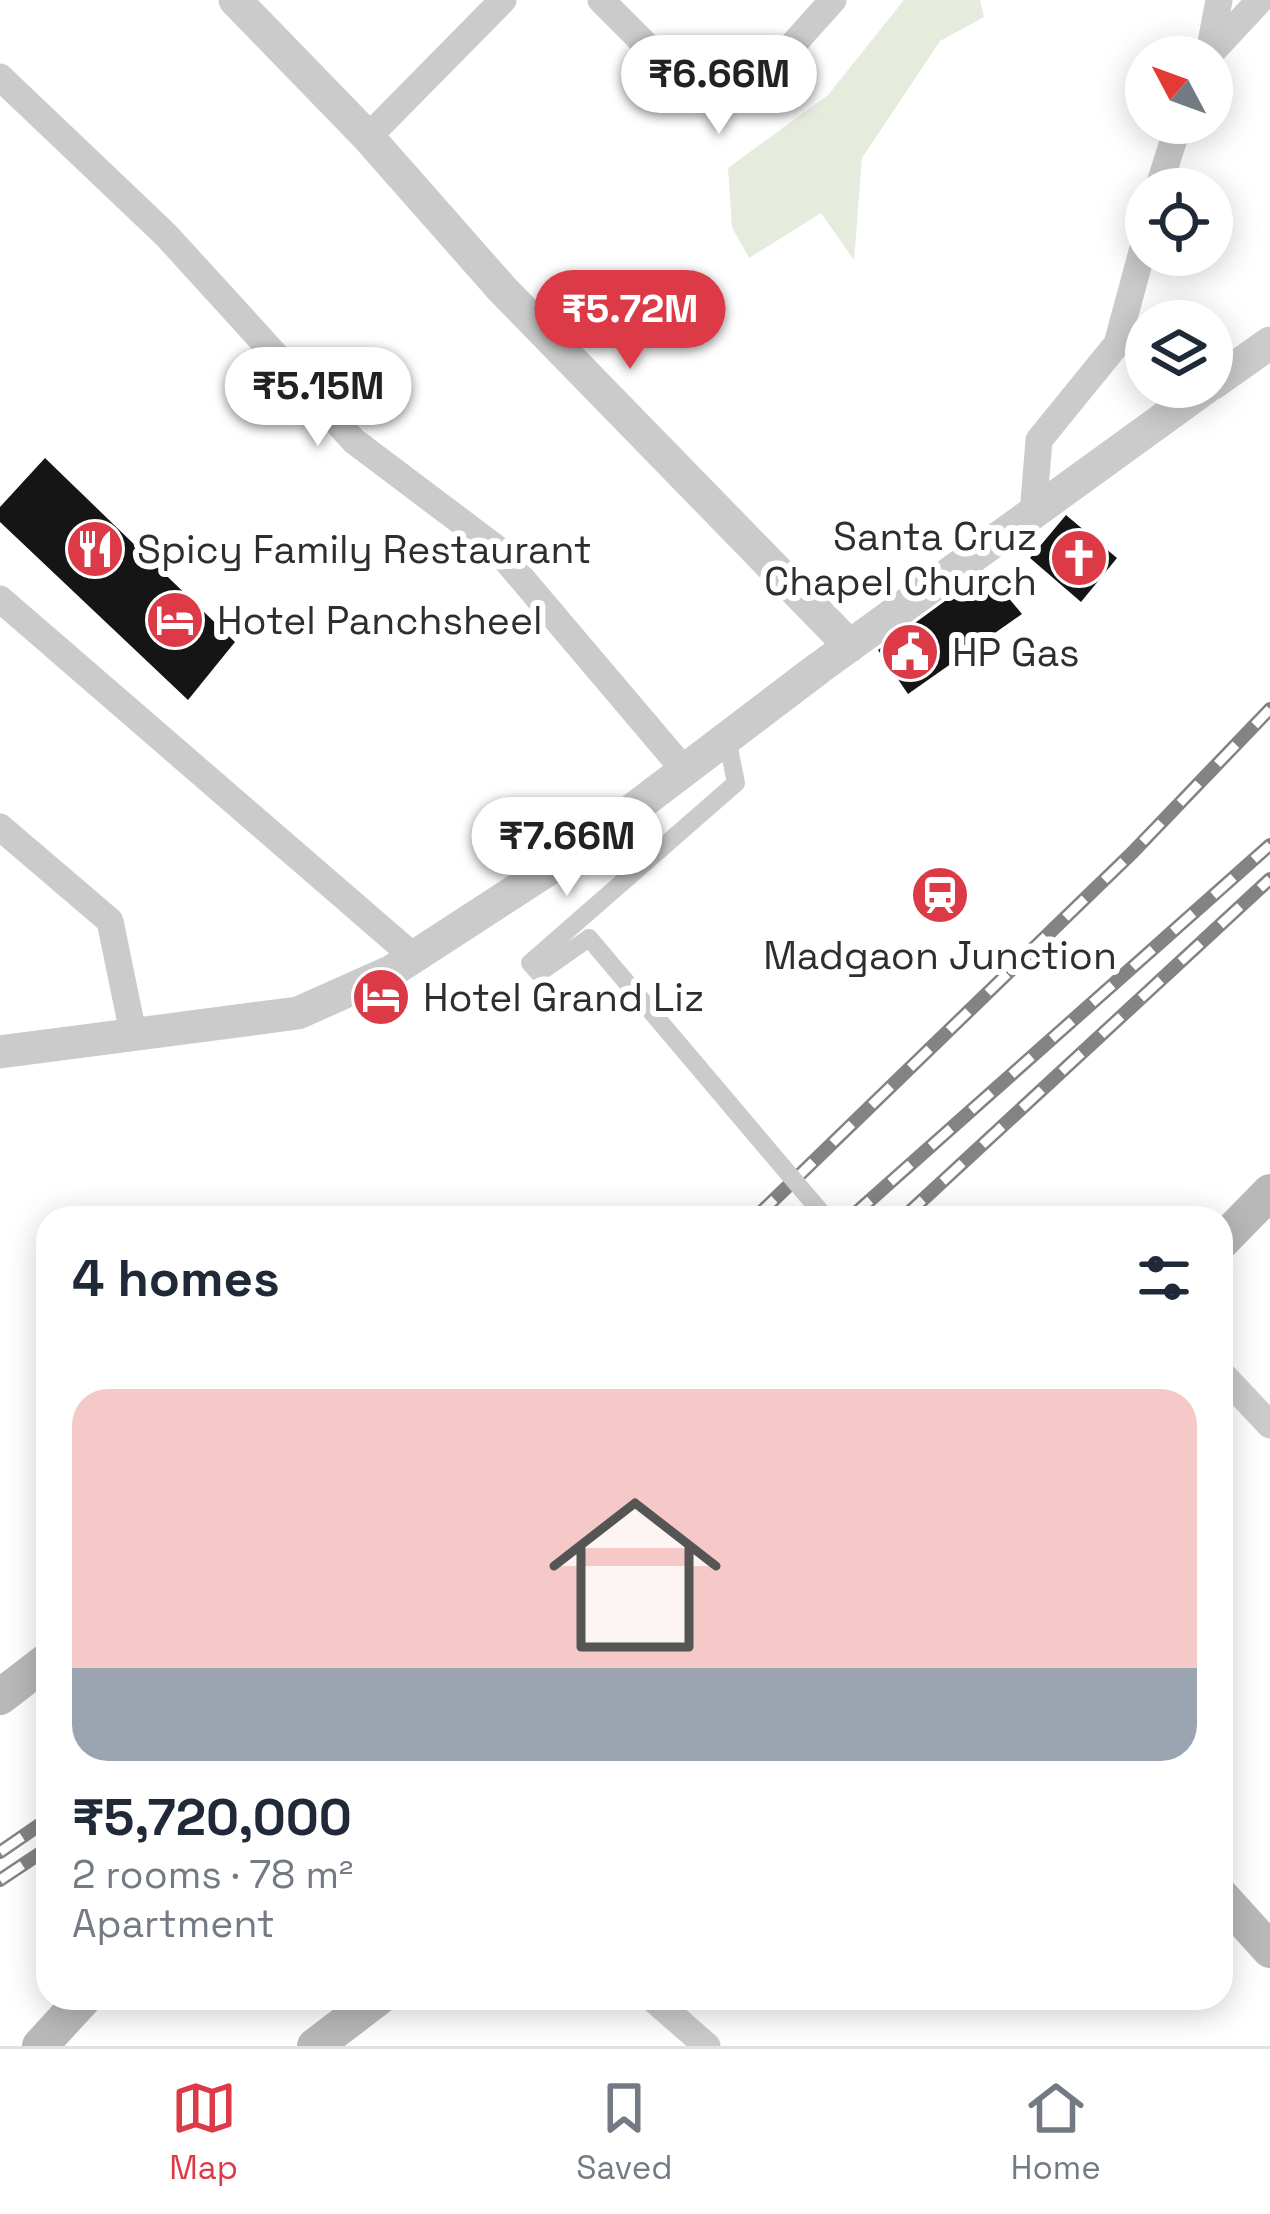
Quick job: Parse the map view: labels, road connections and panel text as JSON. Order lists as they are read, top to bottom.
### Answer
{
  "places": {
    "restaurant": ["Spicy Family Restaurant"],
    "church": ["Santa Cruz Chapel Church"],
    "hotel": ["Hotel Panchsheel", "Hotel Grand Liz"],
    "public building": ["HP Gas"],
    "station": ["Madgaon Junction"]
  },
  "north": "top left",
  "page": {
    "price": [
      "₹6.66M",
      "₹5.72M",
      "₹5.15M",
      "₹7.66M"
    ],
    "heading": "4 homes",
    "list": [
      {
        "name": "₹5,720,000",
        "note": "2 rooms · 78 m² · Apartment"
      }
    ],
    "tabs": ["Map", "Saved", "Home"]
  }
}
